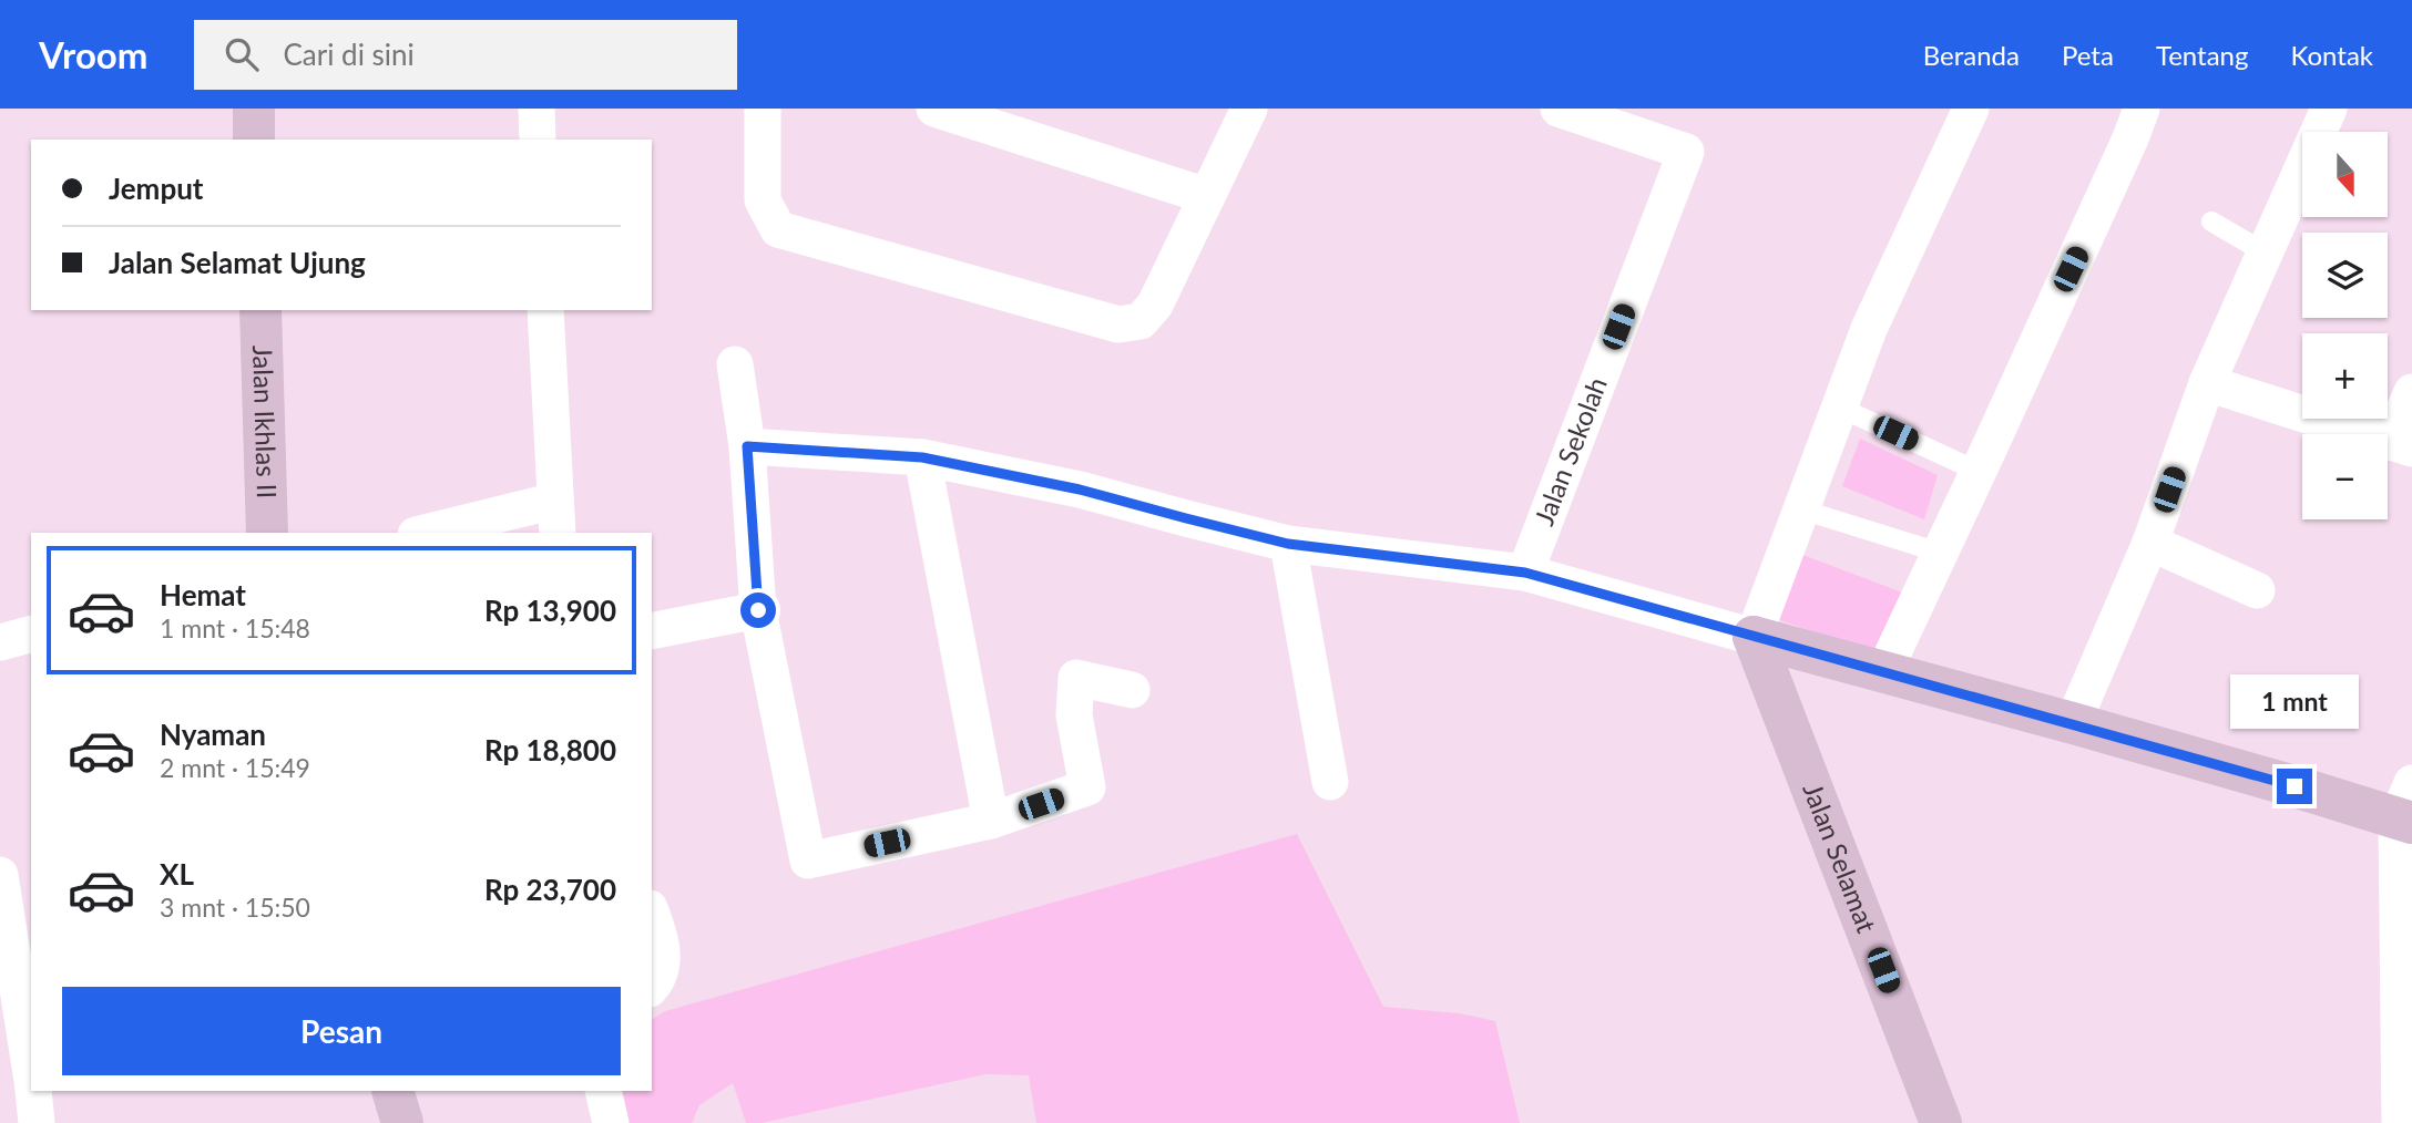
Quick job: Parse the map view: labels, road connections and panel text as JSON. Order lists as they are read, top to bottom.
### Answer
{
  "streets": {
    "street": ["Jalan Ikhlas II", "Jalan Sekolah", "Jalan Selamat"]
  },
  "north": "bottom",
  "page": {
    "header": "Vroom",
    "search": "Cari di sini",
    "nav": [
      "Beranda",
      "Peta",
      "Tentang",
      "Kontak"
    ],
    "map_buttons": ["+", "−"],
    "banner": ["Jemput", "Jalan Selamat Ujung"],
    "list": [
      {
        "name": "Hemat",
        "note": "1 mnt · 15:48",
        "value": "Rp 13,900"
      },
      {
        "name": "Nyaman",
        "note": "2 mnt · 15:49",
        "value": "Rp 18,800"
      },
      {
        "name": "XL",
        "note": "3 mnt · 15:50",
        "value": "Rp 23,700"
      }
    ],
    "bubble": "1 mnt",
    "buttons": "Pesan"
  }
}
